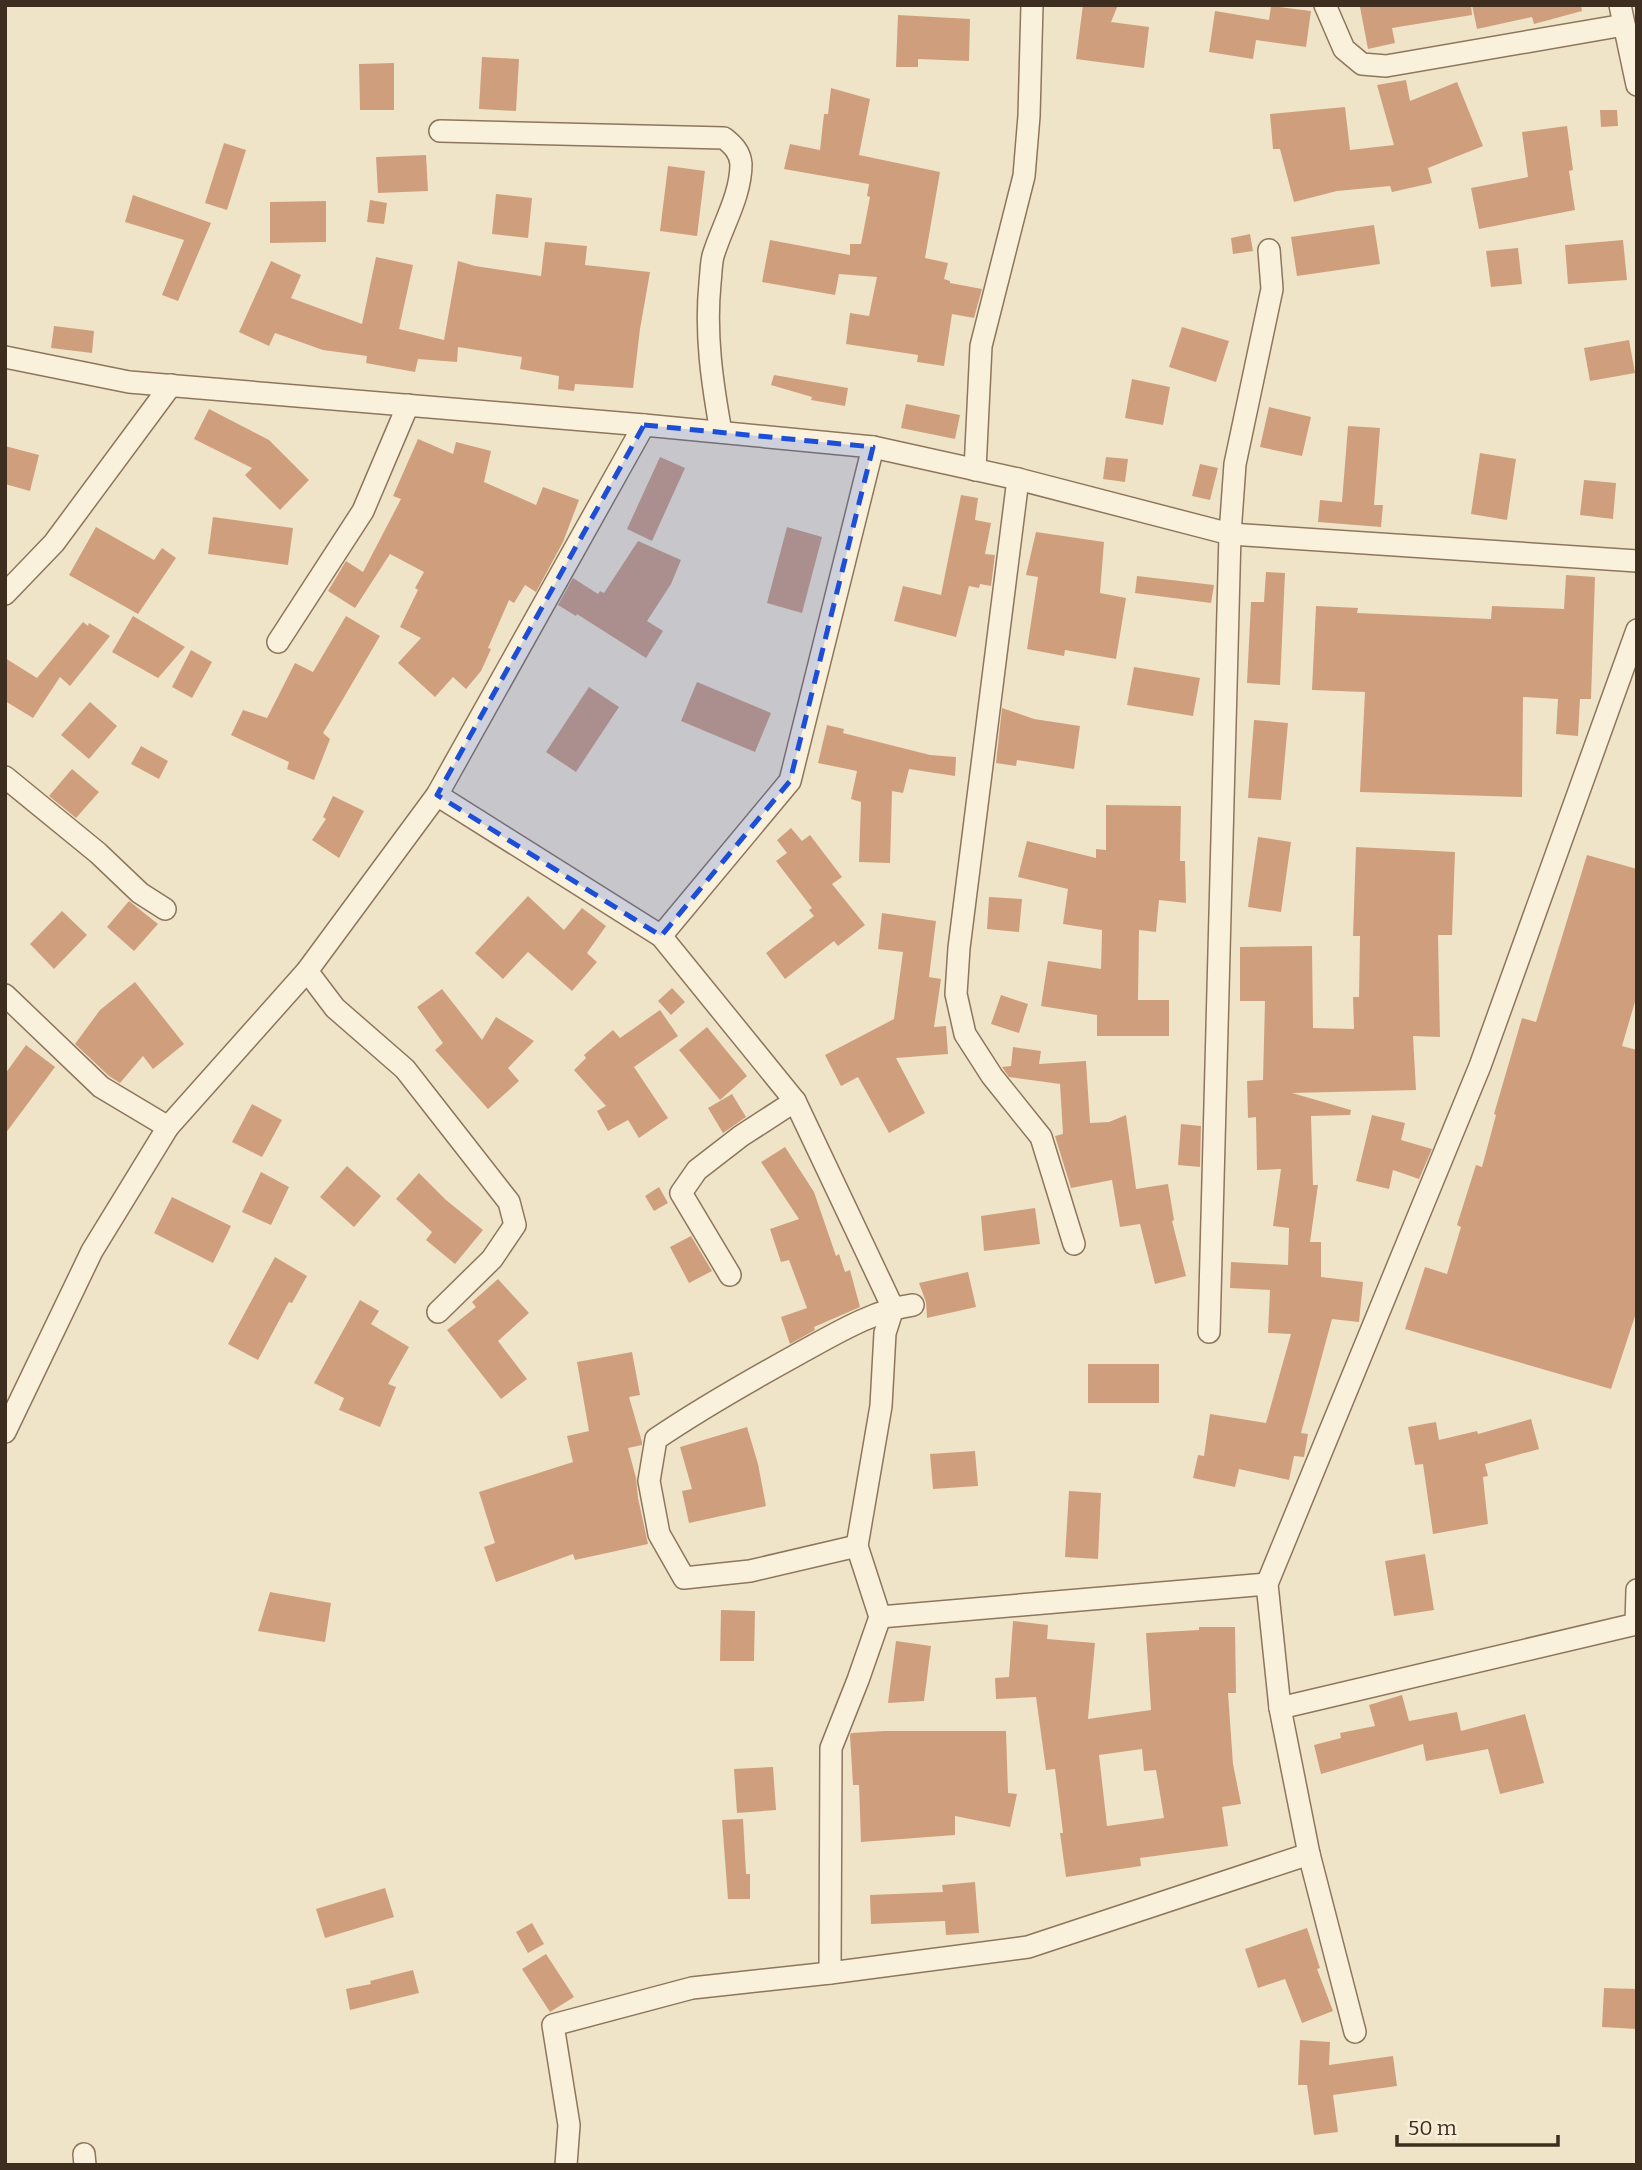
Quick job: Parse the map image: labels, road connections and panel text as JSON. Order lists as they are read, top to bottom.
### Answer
{
  "scale_bar": "50 m"
}
